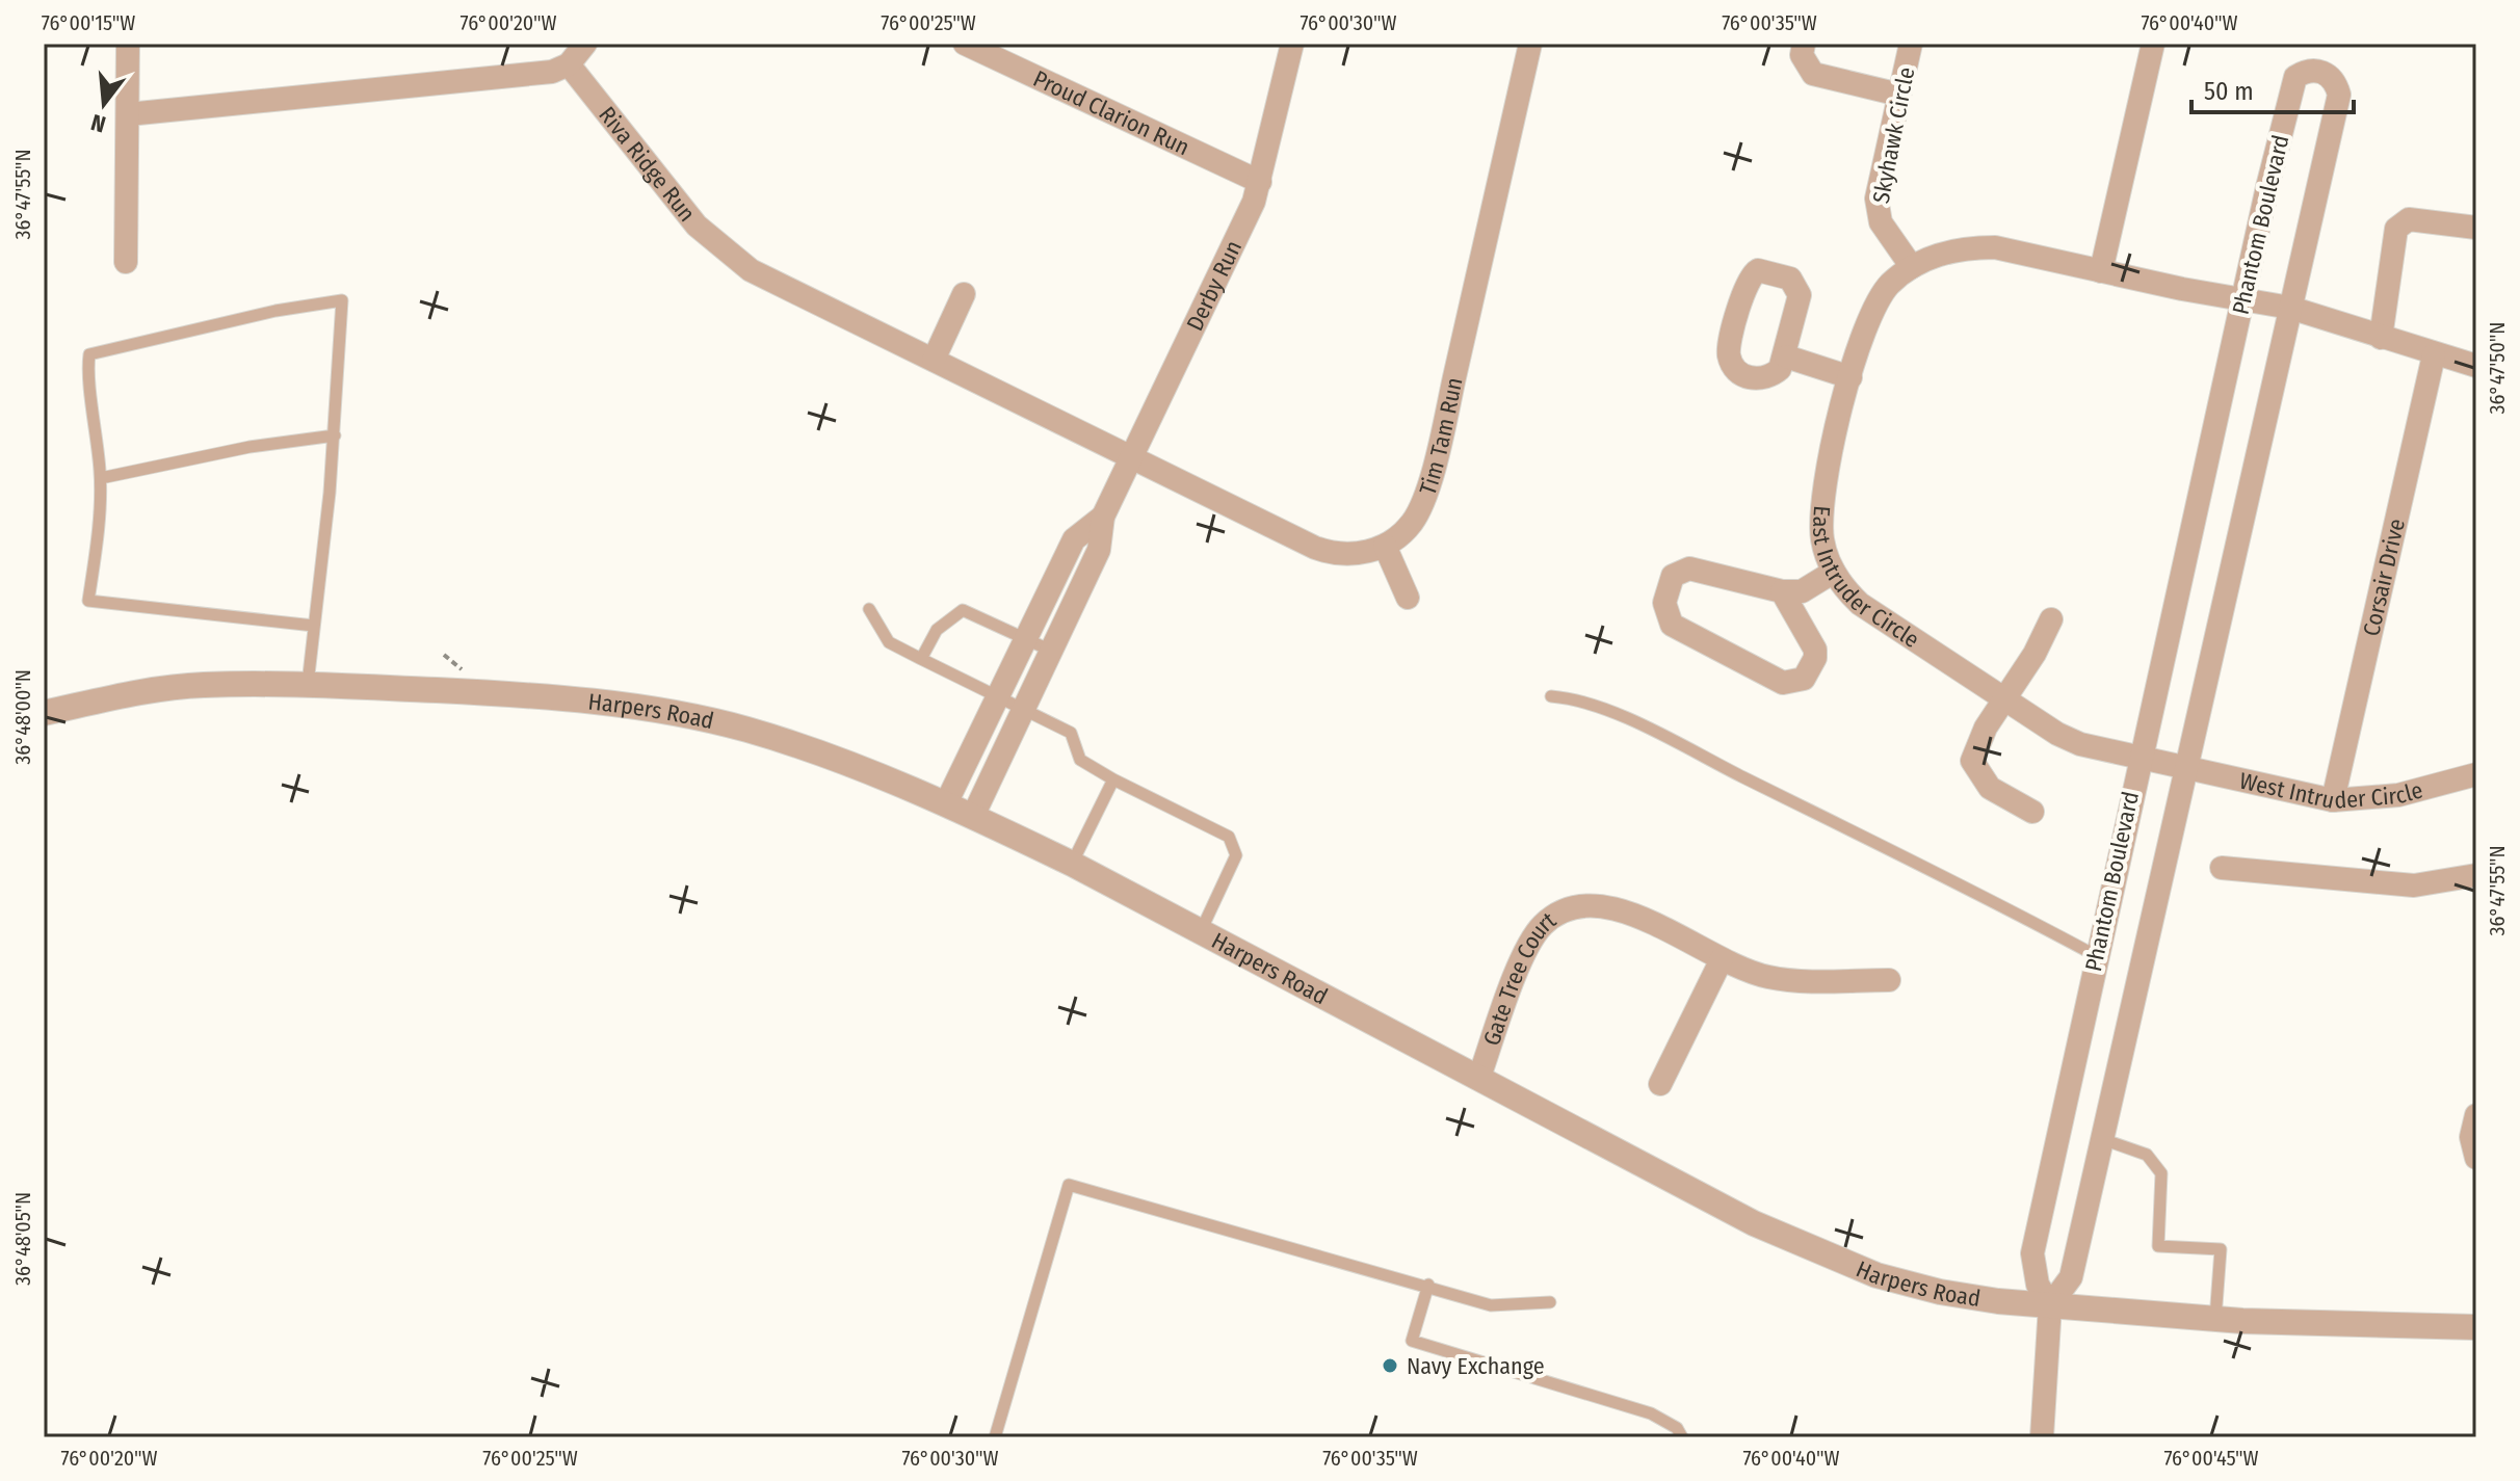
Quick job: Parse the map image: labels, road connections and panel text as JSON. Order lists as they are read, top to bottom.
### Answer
{
  "streets": {
    "street": [
      "Proud Clarion Run",
      "Skyhawk Circle",
      "Riva Ridge Run",
      "Phantom Boulevard",
      "Derby Run",
      "Tim Tam Run",
      "East Intruder Circle",
      "Corsair Drive",
      "Harpers Road",
      "West Intruder Circle",
      "Gate Tree Court"
    ]
  },
  "crossings": [
    ["Proud Clarion Run", "Derby Run"],
    ["Skyhawk Circle", "East Intruder Circle"],
    ["Riva Ridge Run", "Derby Run"],
    ["Phantom Boulevard", "East Intruder Circle"],
    ["Phantom Boulevard", "Harpers Road"],
    ["Phantom Boulevard", "West Intruder Circle"],
    ["Derby Run", "Harpers Road"],
    ["East Intruder Circle", "West Intruder Circle"],
    ["Corsair Drive", "West Intruder Circle"],
    ["Harpers Road", "Gate Tree Court"]
  ],
  "places": ["Navy Exchange"],
  "scale_bar": "50 m",
  "north": "bottom",
  "coordinates": [
    "76°00'15\"W",
    "76°00'20\"W",
    "76°00'25\"W",
    "76°00'30\"W",
    "76°00'35\"W",
    "76°00'40\"W",
    "36°47'55\"N",
    "36°47'50\"N",
    "36°48'00\"N",
    "36°48'05\"N",
    "76°00'45\"W"
  ]
}
